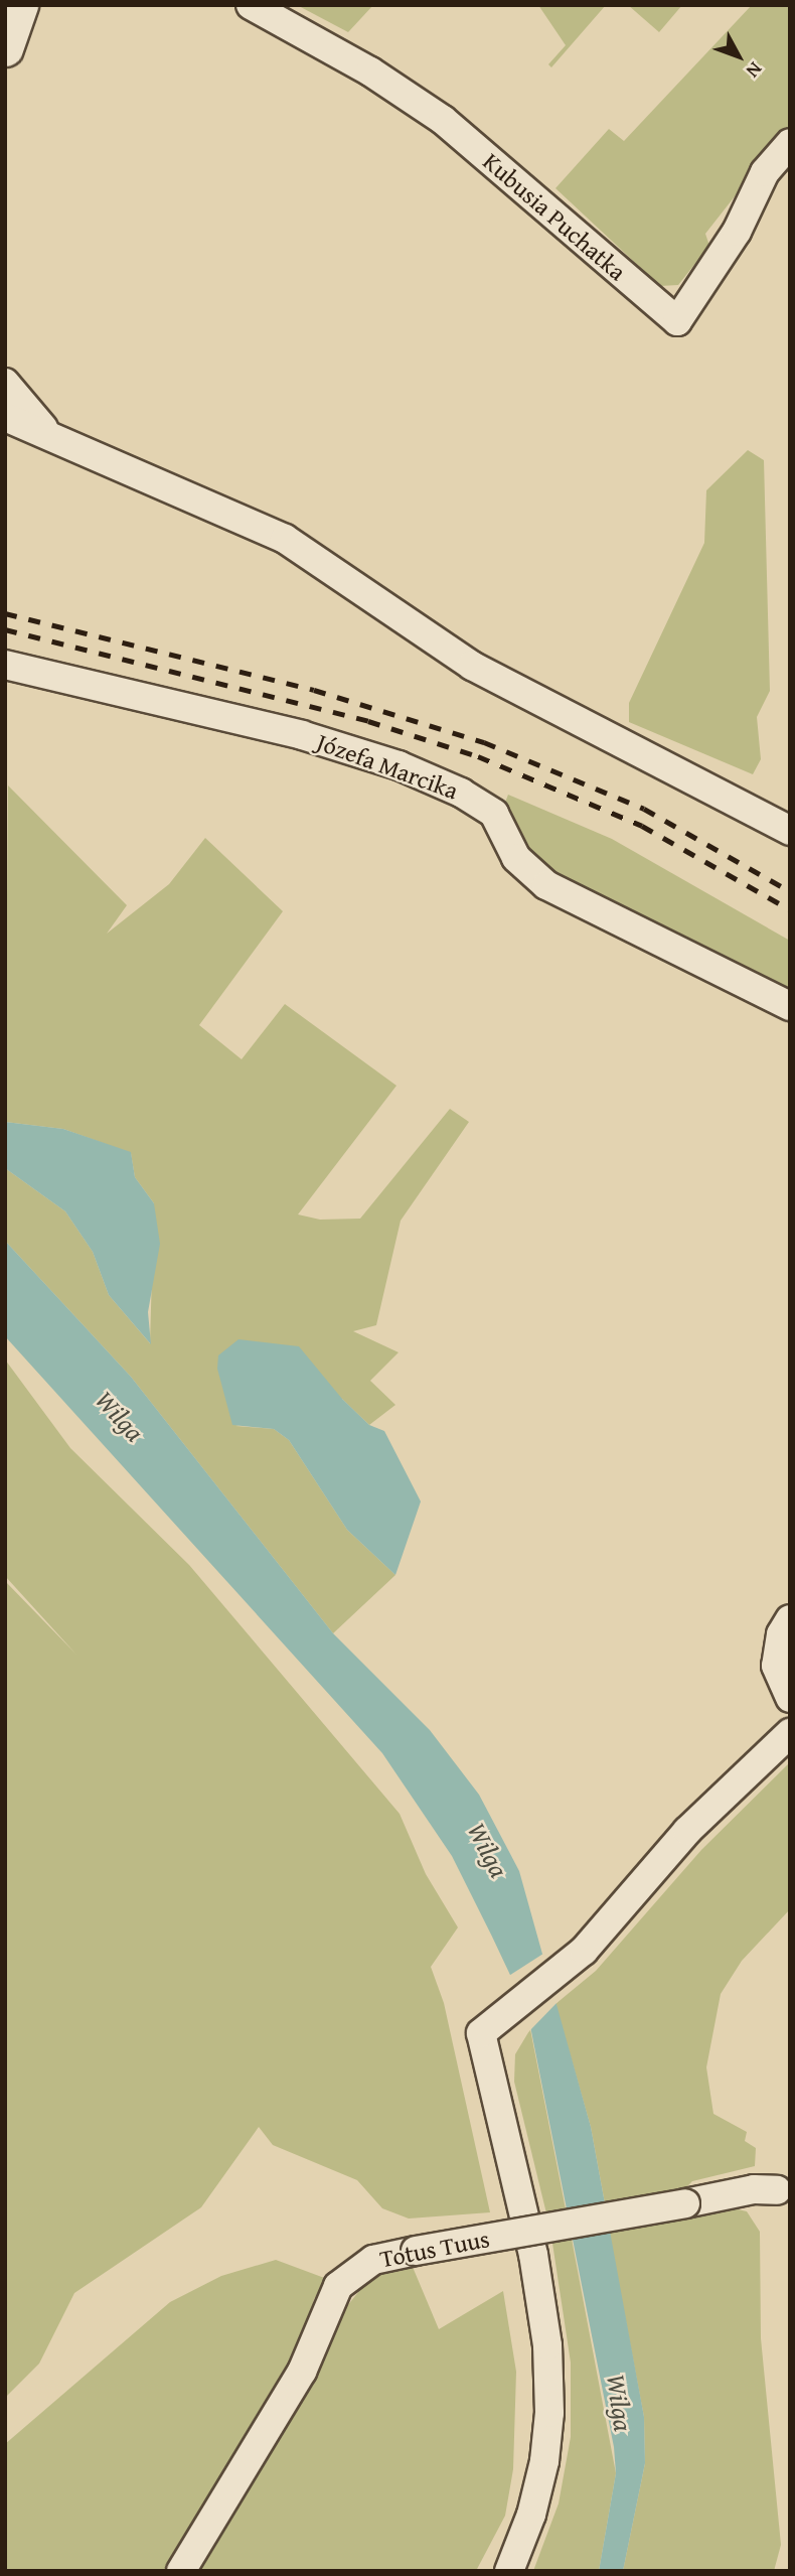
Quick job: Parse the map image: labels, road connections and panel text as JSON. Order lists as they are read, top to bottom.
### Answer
{
  "streets": {
    "street": ["Kubusia Puchatka", "Józefa Marcika", "Totus Tuus"]
  },
  "water": ["Wilga"],
  "north": "bottom right"
}
